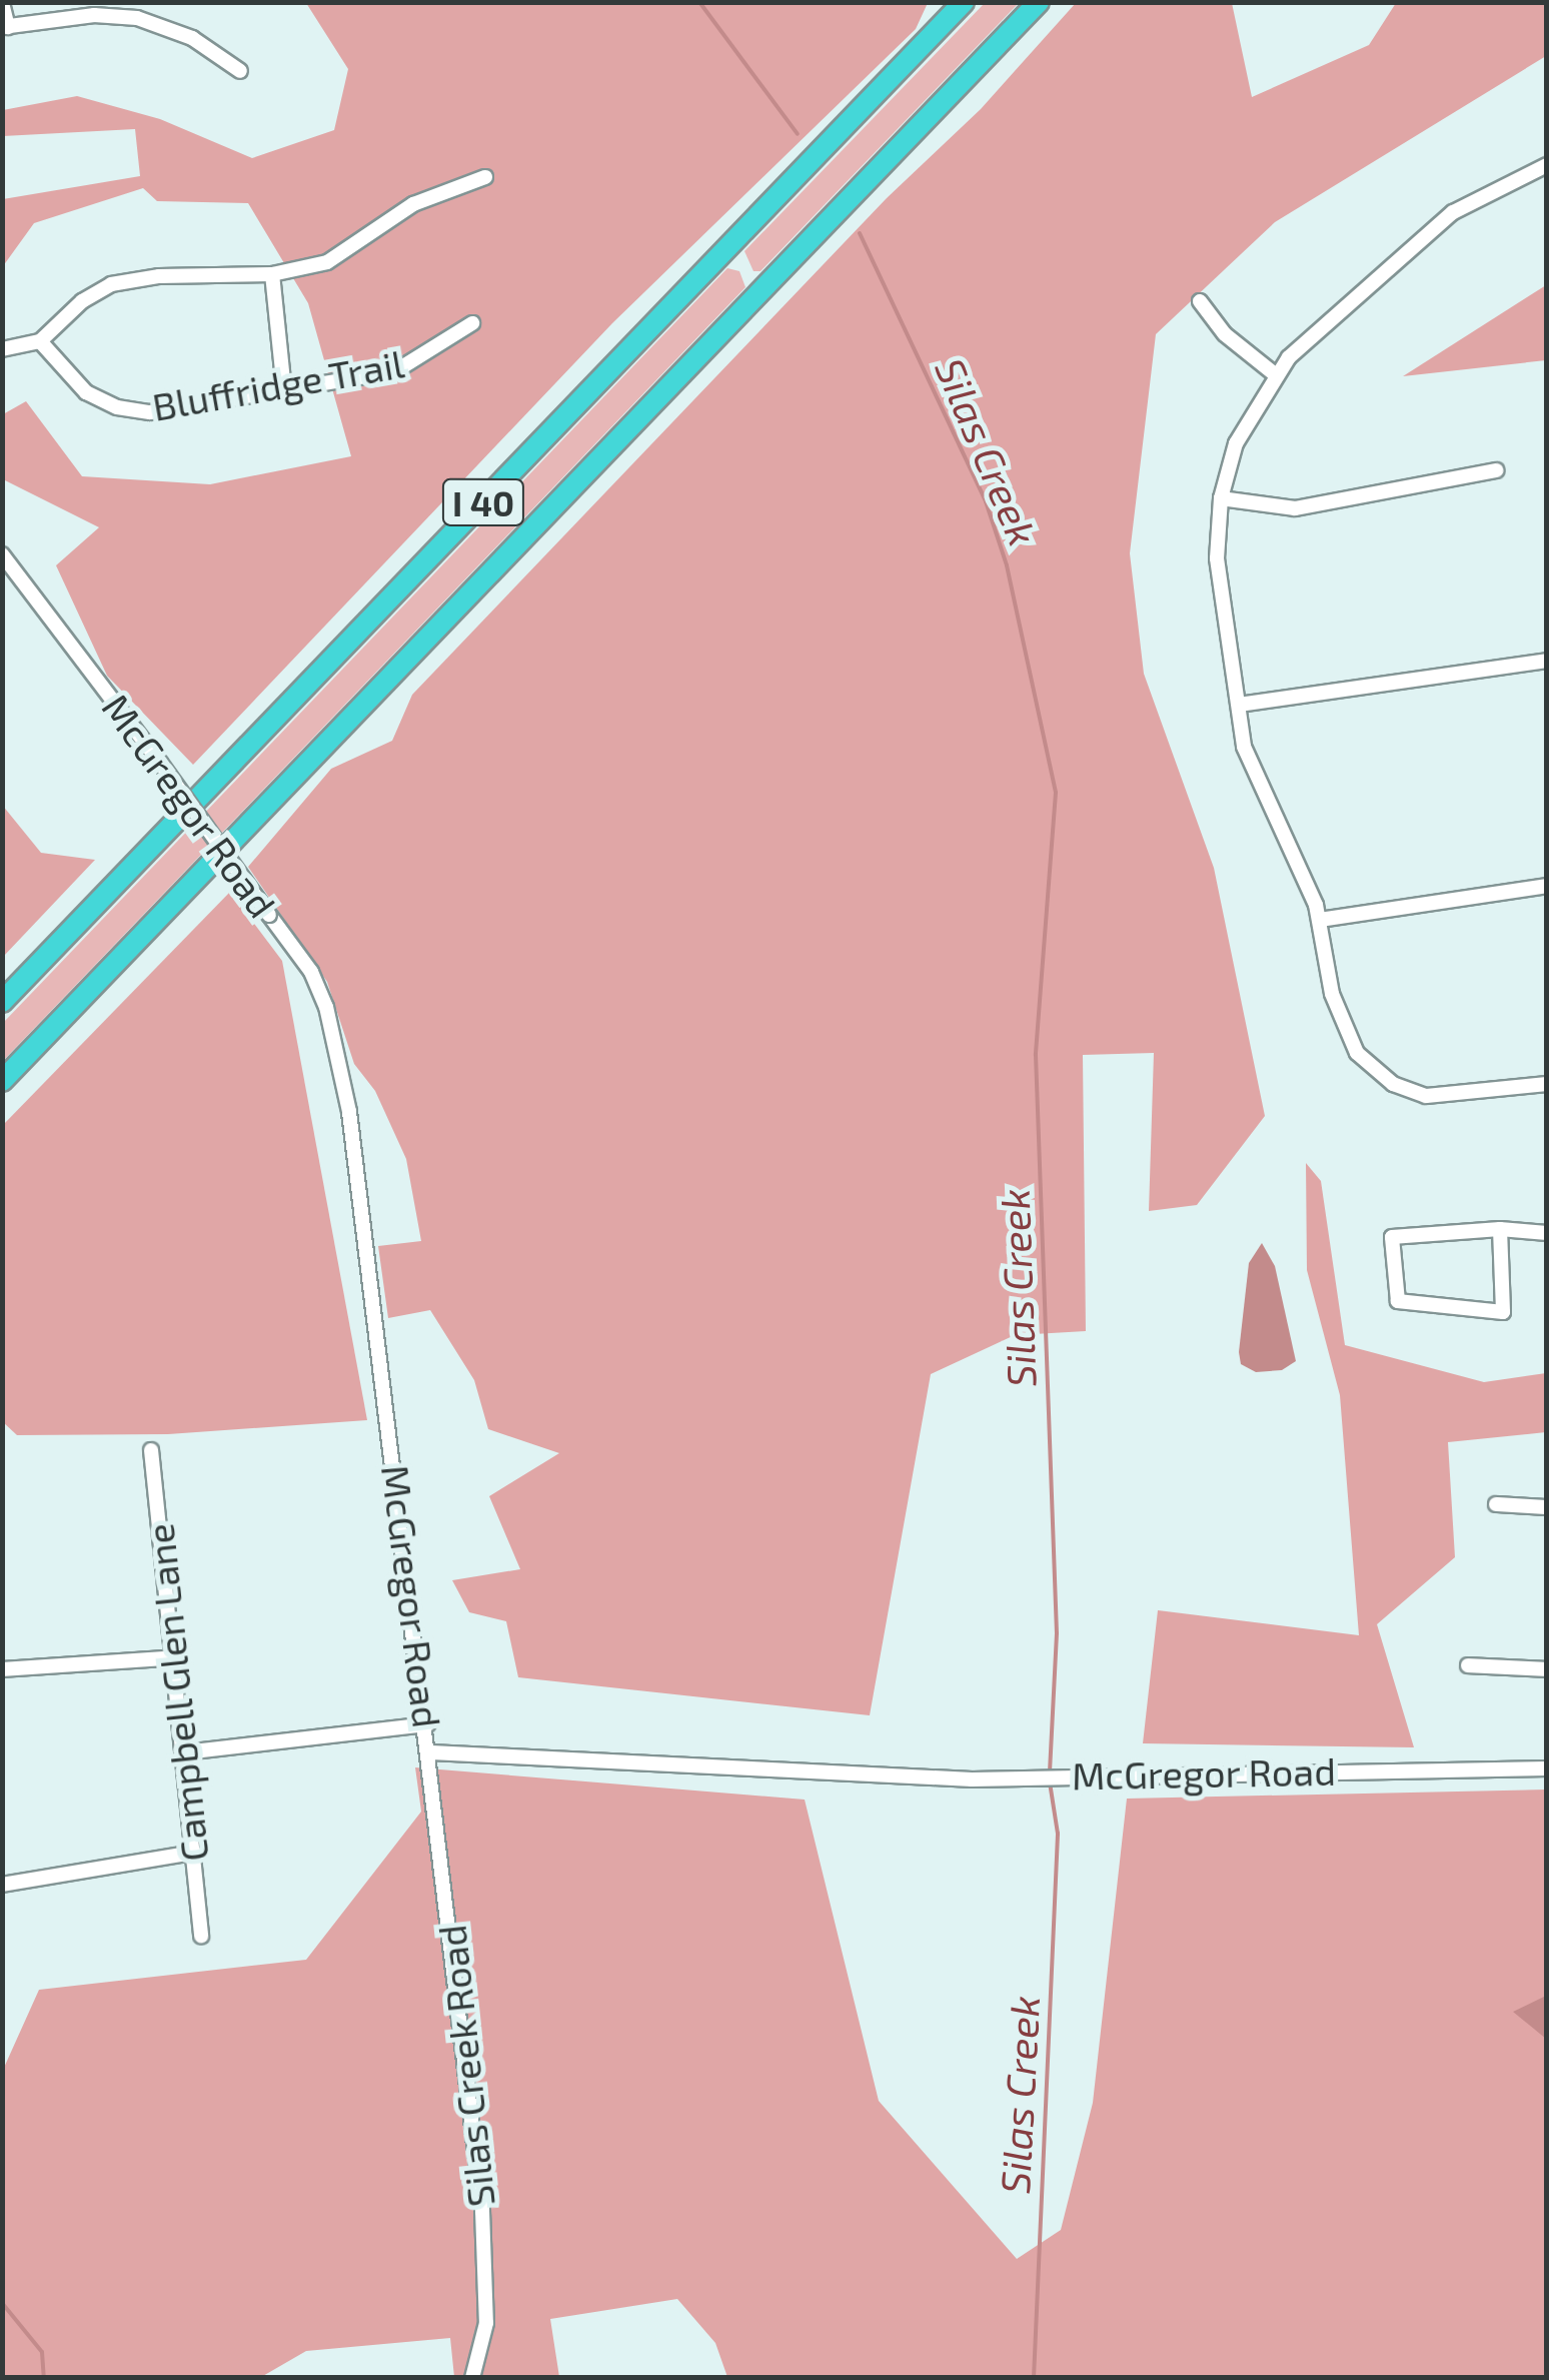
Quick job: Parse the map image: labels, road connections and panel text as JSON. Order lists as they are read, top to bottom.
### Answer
{
  "streets": {
    "highway": ["I 40"],
    "street": [
      "Bluffridge Trail",
      "McGregor Road",
      "Campbell Glen Lane",
      "Silas Creek Road"
    ]
  },
  "crossings": [
    ["McGregor Road", "Silas Creek Road"]
  ],
  "water": ["Silas Creek"]
}
